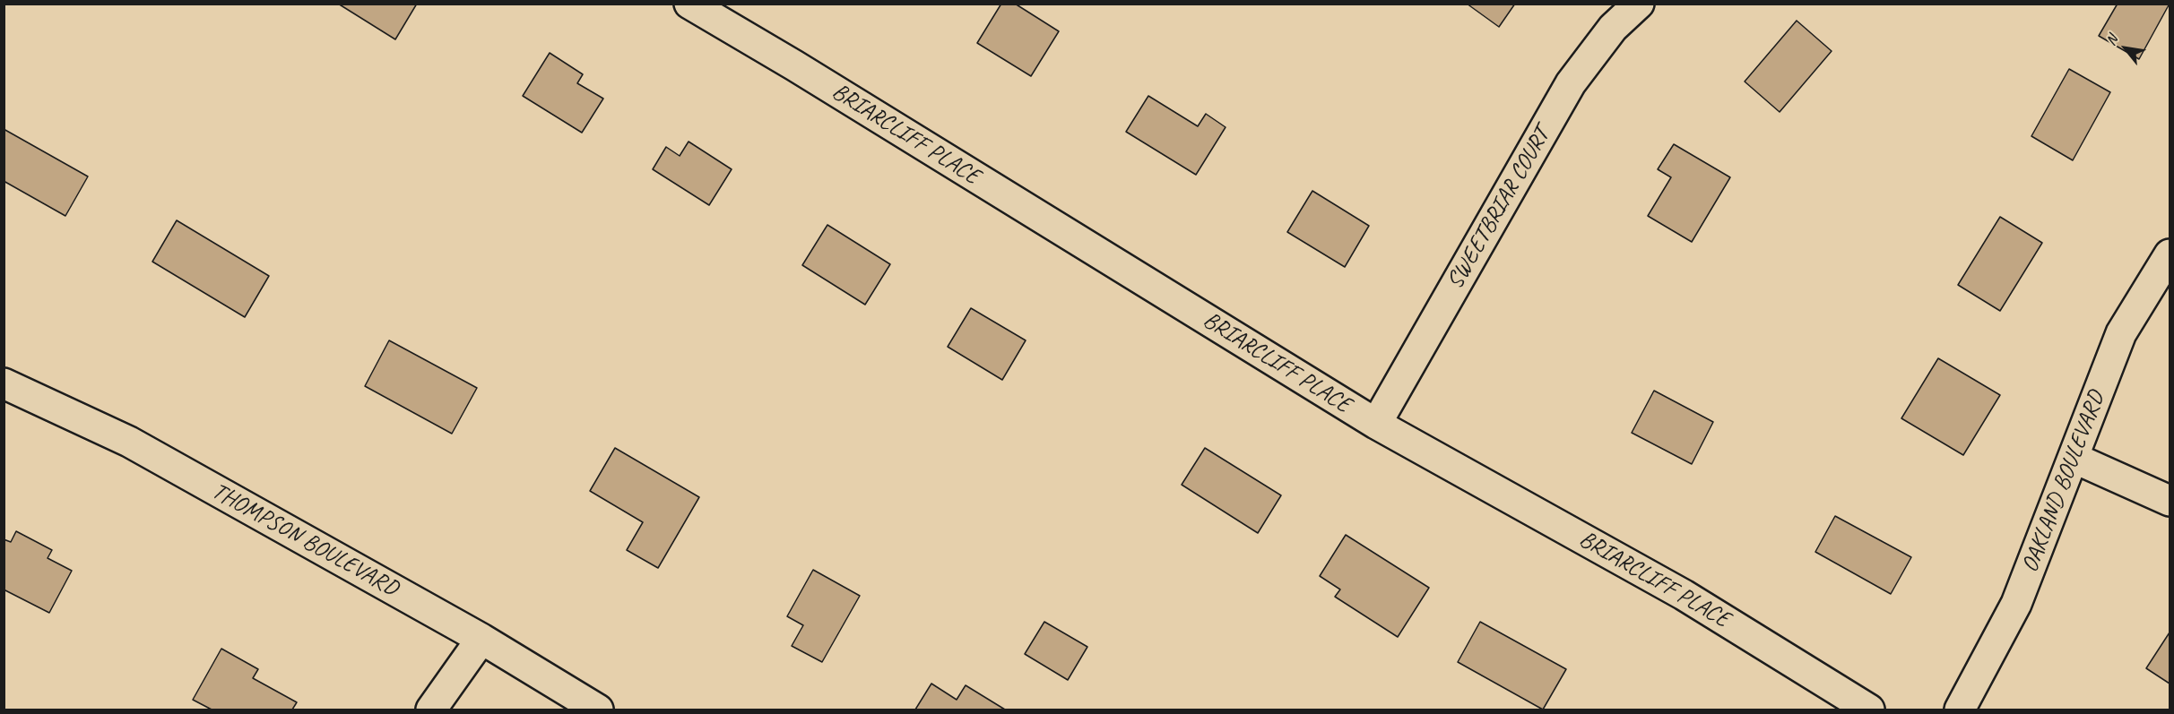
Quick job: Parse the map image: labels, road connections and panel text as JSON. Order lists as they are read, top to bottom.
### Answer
{
  "streets": {
    "street": [
      "BRIARCLIFF PLACE",
      "SWEETBRIAR COURT",
      "OAKLAND BOULEVARD",
      "THOMPSON BOULEVARD"
    ]
  },
  "crossings": [
    ["BRIARCLIFF PLACE", "SWEETBRIAR COURT"]
  ],
  "north": "top left"
}
